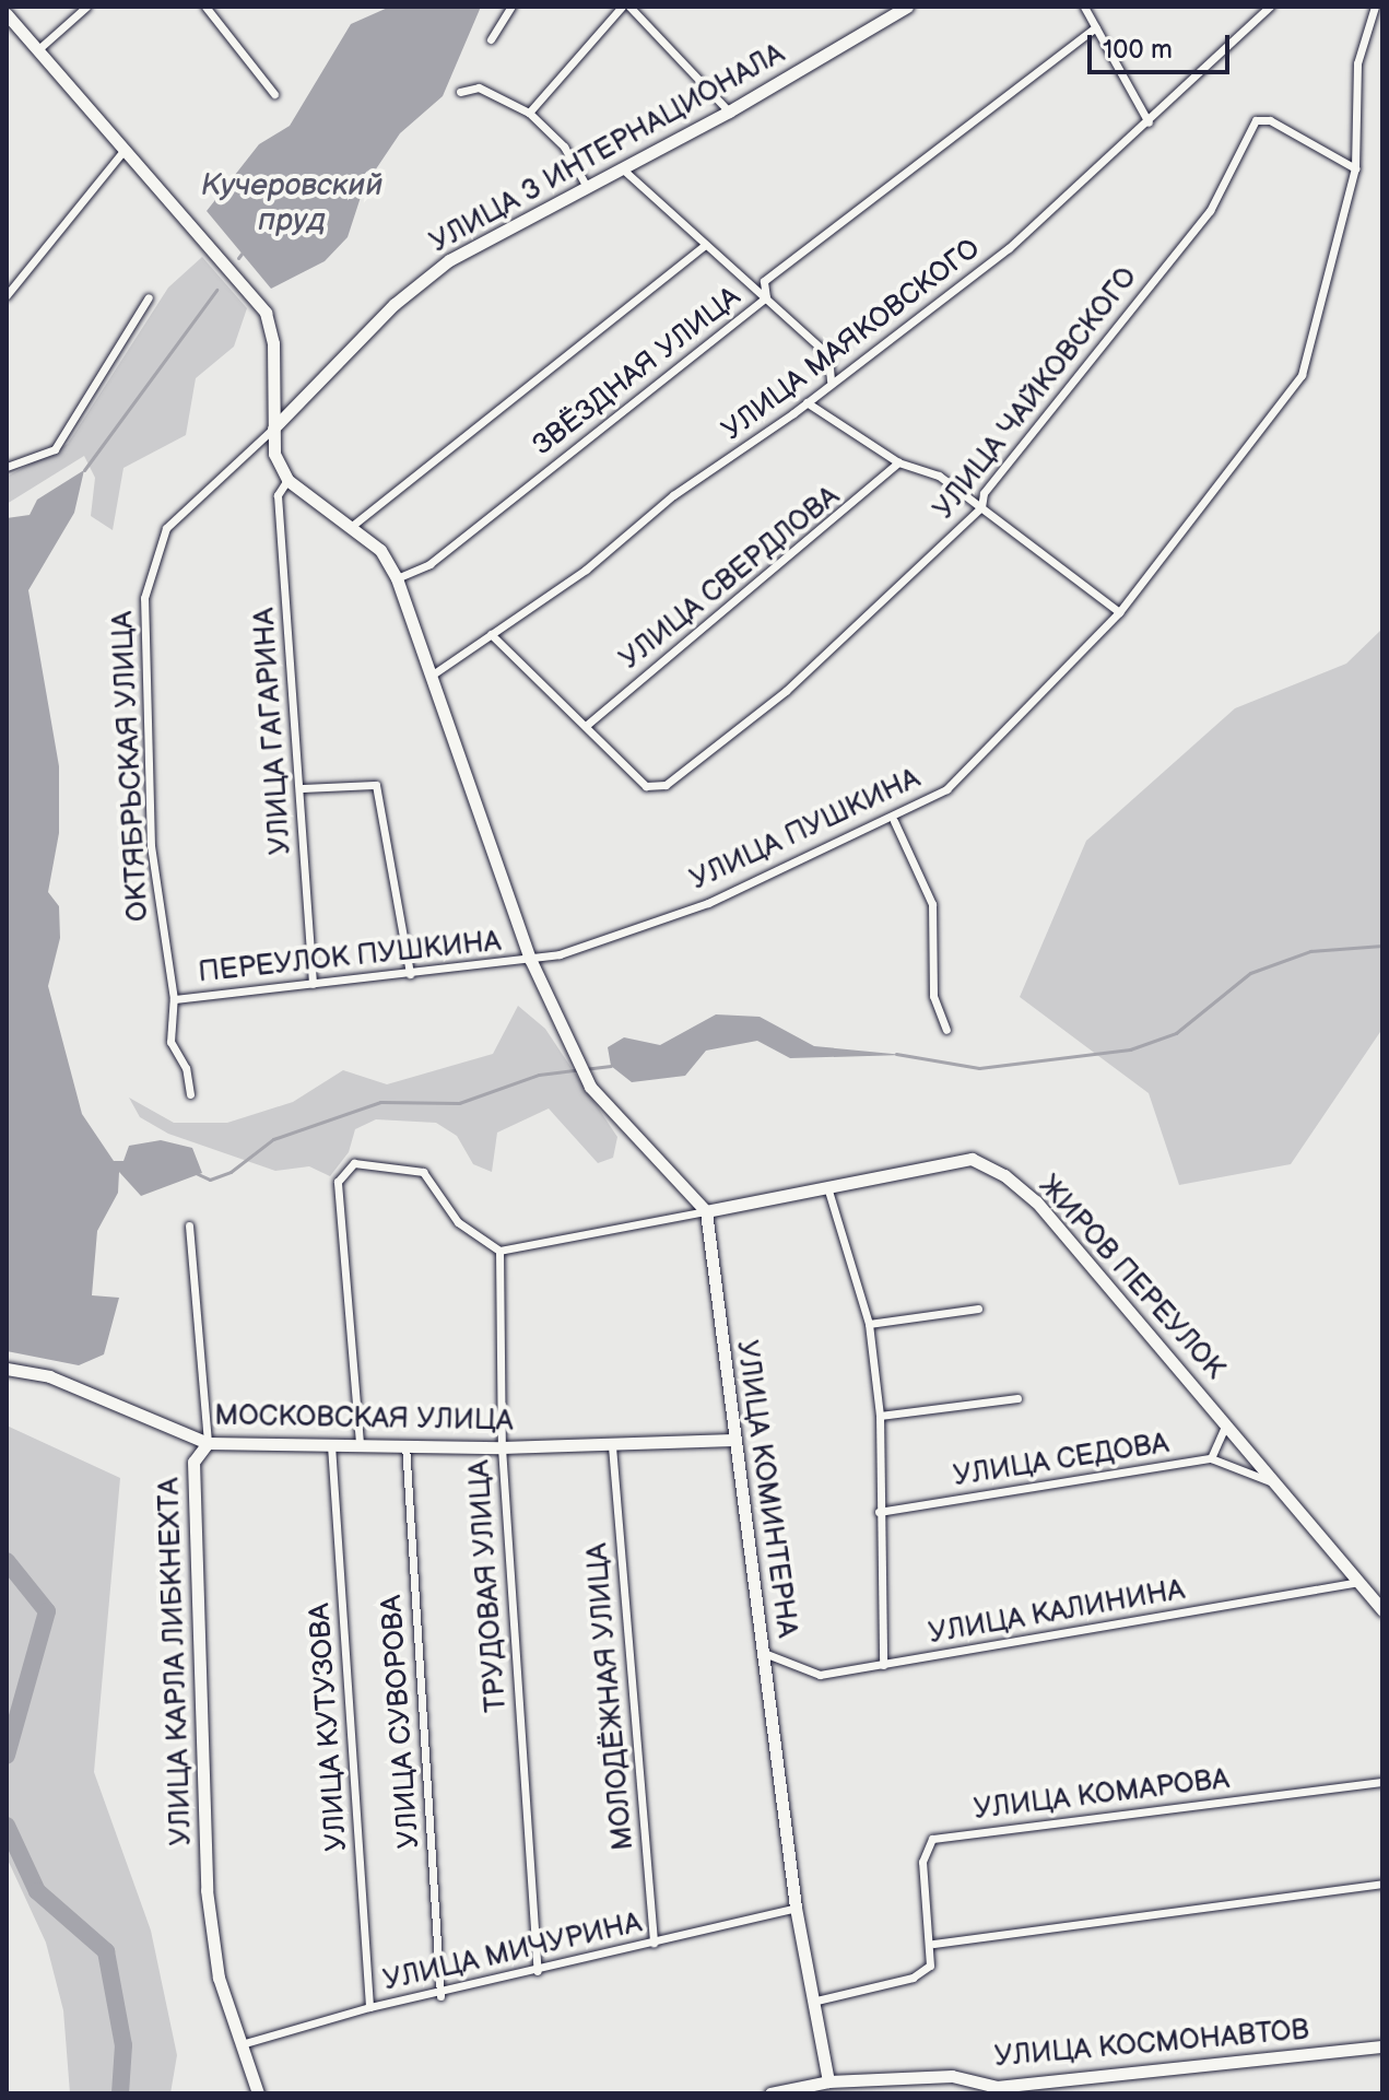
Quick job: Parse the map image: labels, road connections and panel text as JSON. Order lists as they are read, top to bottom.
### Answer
{
  "streets": {
    "street": [
      "УЛИЦА 3 ИНТЕРНАЦИОНАЛА",
      "УЛИЦА МАЯКОВСКОГО",
      "ЗВЁЗДНАЯ УЛИЦА",
      "УЛИЦА ЧАЙКОВСКОГО",
      "УЛИЦА СВЕРДЛОВА",
      "УЛИЦА ГАГАРИНА",
      "ОКТЯБРЬСКАЯ УЛИЦА",
      "УЛИЦА ПУШКИНА",
      "ПЕРЕУЛОК ПУШКИНА",
      "ЖИРОВ ПЕРЕУЛОК",
      "МОСКОВСКАЯ УЛИЦА",
      "УЛИЦА СЕДОВА",
      "УЛИЦА КОМИНТЕРНА",
      "ТРУДОВАЯ УЛИЦА",
      "УЛИЦА КАЛИНИНА",
      "УЛИЦА КАРЛА ЛИБКНЕХТА",
      "МОЛОДЁЖНАЯ УЛИЦА",
      "УЛИЦА СУВОРОВА",
      "УЛИЦА КУТУЗОВА",
      "УЛИЦА КОМАРОВА",
      "УЛИЦА МИЧУРИНА",
      "УЛИЦА КОСМОНАВТОВ"
    ]
  },
  "crossings": [
    ["УЛИЦА 3 ИНТЕРНАЦИОНАЛА", "ОКТЯБРЬСКАЯ УЛИЦА"],
    ["УЛИЦА МАЯКОВСКОГО", "УЛИЦА ЧАЙКОВСКОГО"],
    ["УЛИЦА ЧАЙКОВСКОГО", "УЛИЦА СВЕРДЛОВА"],
    ["УЛИЦА ЧАЙКОВСКОГО", "УЛИЦА ПУШКИНА"],
    ["УЛИЦА ГАГАРИНА", "ПЕРЕУЛОК ПУШКИНА"],
    ["ОКТЯБРЬСКАЯ УЛИЦА", "ПЕРЕУЛОК ПУШКИНА"],
    ["УЛИЦА ПУШКИНА", "ПЕРЕУЛОК ПУШКИНА"],
    ["ЖИРОВ ПЕРЕУЛОК", "УЛИЦА СЕДОВА"],
    ["ЖИРОВ ПЕРЕУЛОК", "УЛИЦА КОМИНТЕРНА"],
    ["ЖИРОВ ПЕРЕУЛОК", "УЛИЦА КАЛИНИНА"],
    ["МОСКОВСКАЯ УЛИЦА", "УЛИЦА КОМИНТЕРНА"],
    ["МОСКОВСКАЯ УЛИЦА", "ТРУДОВАЯ УЛИЦА"],
    ["МОСКОВСКАЯ УЛИЦА", "УЛИЦА КАРЛА ЛИБКНЕХТА"],
    ["МОСКОВСКАЯ УЛИЦА", "МОЛОДЁЖНАЯ УЛИЦА"],
    ["МОСКОВСКАЯ УЛИЦА", "УЛИЦА СУВОРОВА"],
    ["МОСКОВСКАЯ УЛИЦА", "УЛИЦА КУТУЗОВА"],
    ["УЛИЦА КОМИНТЕРНА", "УЛИЦА КАЛИНИНА"],
    ["УЛИЦА КОМИНТЕРНА", "УЛИЦА МИЧУРИНА"],
    ["УЛИЦА КОМИНТЕРНА", "УЛИЦА КОСМОНАВТОВ"],
    ["ТРУДОВАЯ УЛИЦА", "УЛИЦА МИЧУРИНА"],
    ["УЛИЦА КАРЛА ЛИБКНЕХТА", "УЛИЦА МИЧУРИНА"],
    ["МОЛОДЁЖНАЯ УЛИЦА", "УЛИЦА МИЧУРИНА"],
    ["УЛИЦА СУВОРОВА", "УЛИЦА МИЧУРИНА"],
    ["УЛИЦА КУТУЗОВА", "УЛИЦА МИЧУРИНА"]
  ],
  "water": ["Кучеровский пруд"],
  "scale_bar": "100 m"
}
